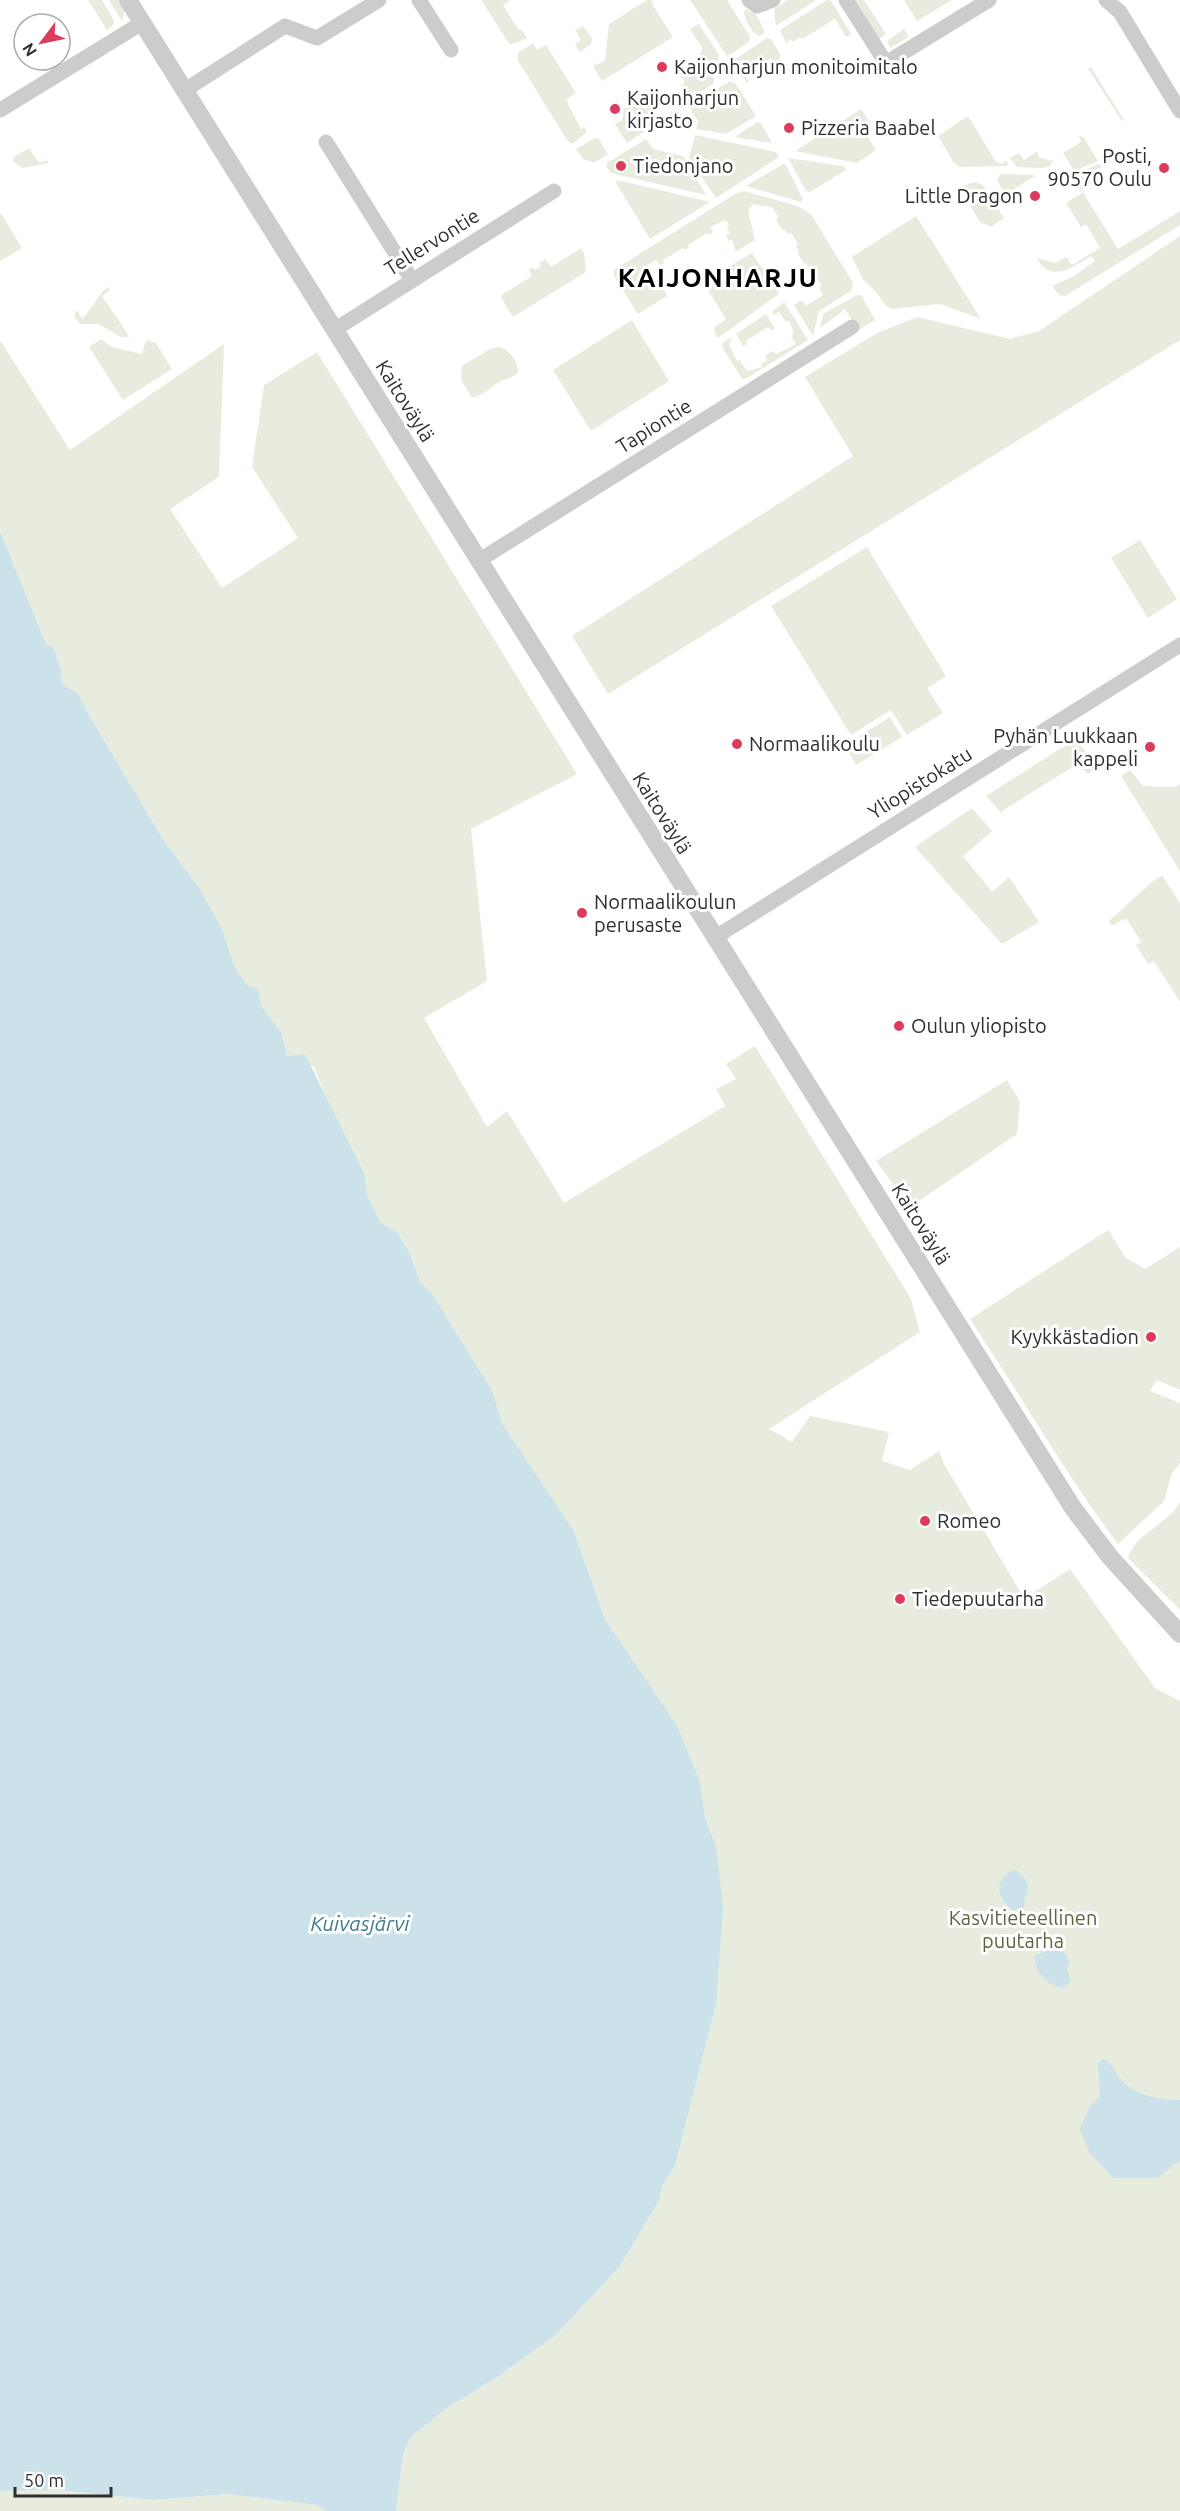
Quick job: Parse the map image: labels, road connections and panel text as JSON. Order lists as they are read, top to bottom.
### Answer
{
  "streets": {
    "street": [
      "Tellervontie",
      "Kaitoväylä",
      "Tapiontie",
      "Yliopistokatu"
    ]
  },
  "crossings": [
    ["Tellervontie", "Kaitoväylä"],
    ["Kaitoväylä", "Tapiontie"],
    ["Kaitoväylä", "Yliopistokatu"]
  ],
  "districts": ["KAIJONHARJU"],
  "water": ["Kuivasjärvi"],
  "parks": ["Kasvitieteellinen puutarha"],
  "places": [
    "Kaijonharjun monitoimitalo",
    "Kaijonharjun kirjasto",
    "Pizzeria Baabel",
    "Tiedonjano",
    "Posti, 90570 Oulu",
    "Little Dragon",
    "Normaalikoulu",
    "Pyhän Luukkaan kappeli",
    "Normaalikoulun perusaste",
    "Oulun yliopisto",
    "Kyykkästadion",
    "Romeo",
    "Tiedepuutarha"
  ],
  "scale_bar": "50 m",
  "north": "bottom left"
}
